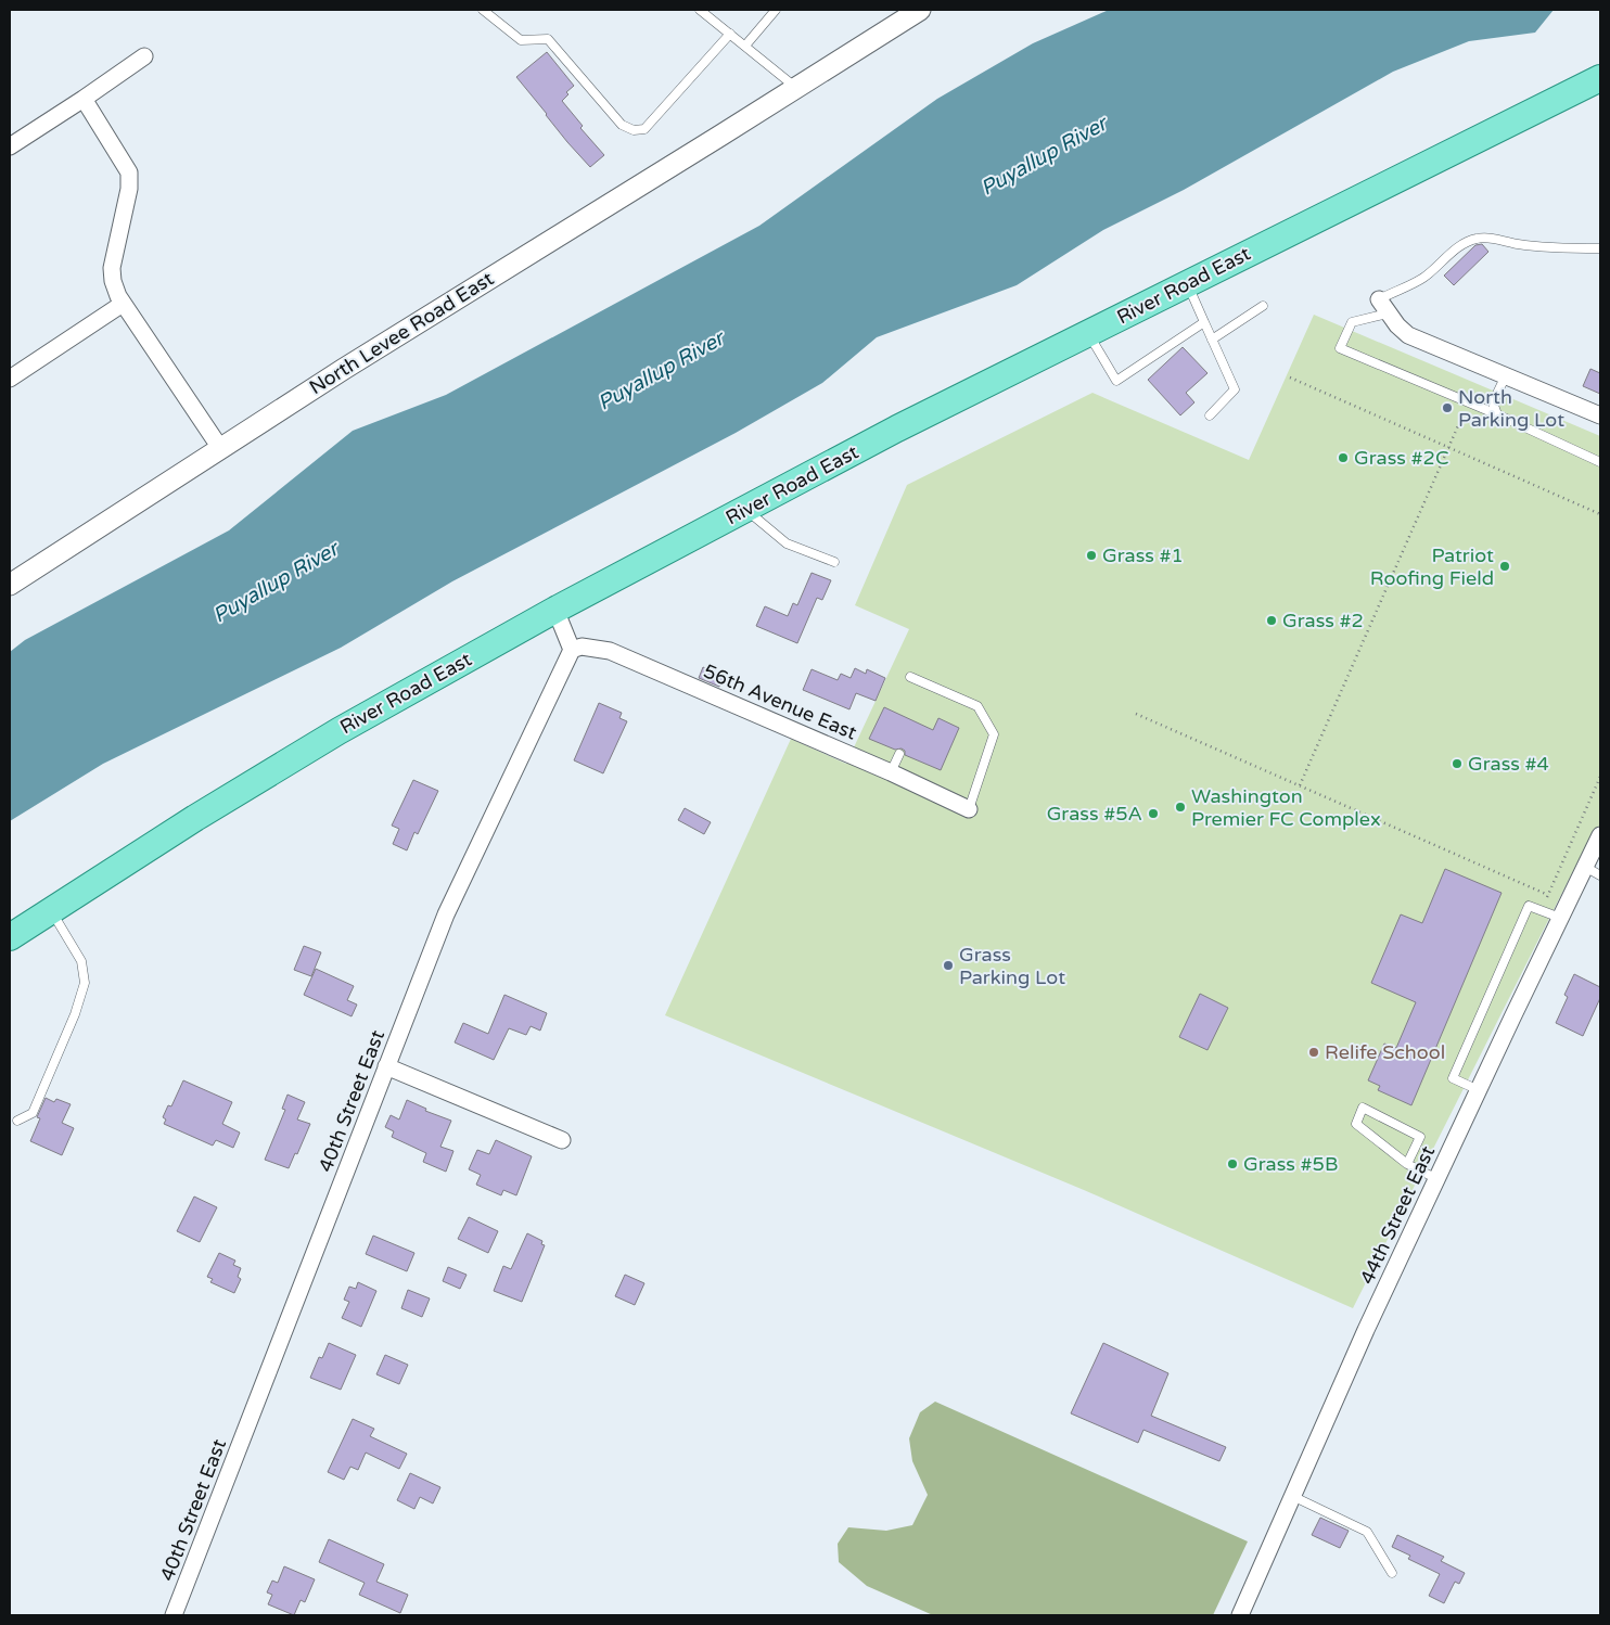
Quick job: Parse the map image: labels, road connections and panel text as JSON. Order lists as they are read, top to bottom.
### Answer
{
  "streets": {
    "main road": ["River Road East"],
    "street": [
      "North Levee Road East",
      "56th Avenue East",
      "40th Street East",
      "44th Street East"
    ]
  },
  "crossings": [
    ["56th Avenue East", "40th Street East"]
  ],
  "water": ["Puyallup River"],
  "places": [
    "North Parking Lot",
    "Grass #2C",
    "Grass #1",
    "Patriot Roofing Field",
    "Grass #2",
    "Grass #4",
    "Washington Premier FC Complex",
    "Grass #5A",
    "Grass Parking Lot",
    "Relife School",
    "Grass #5B"
  ]
}
